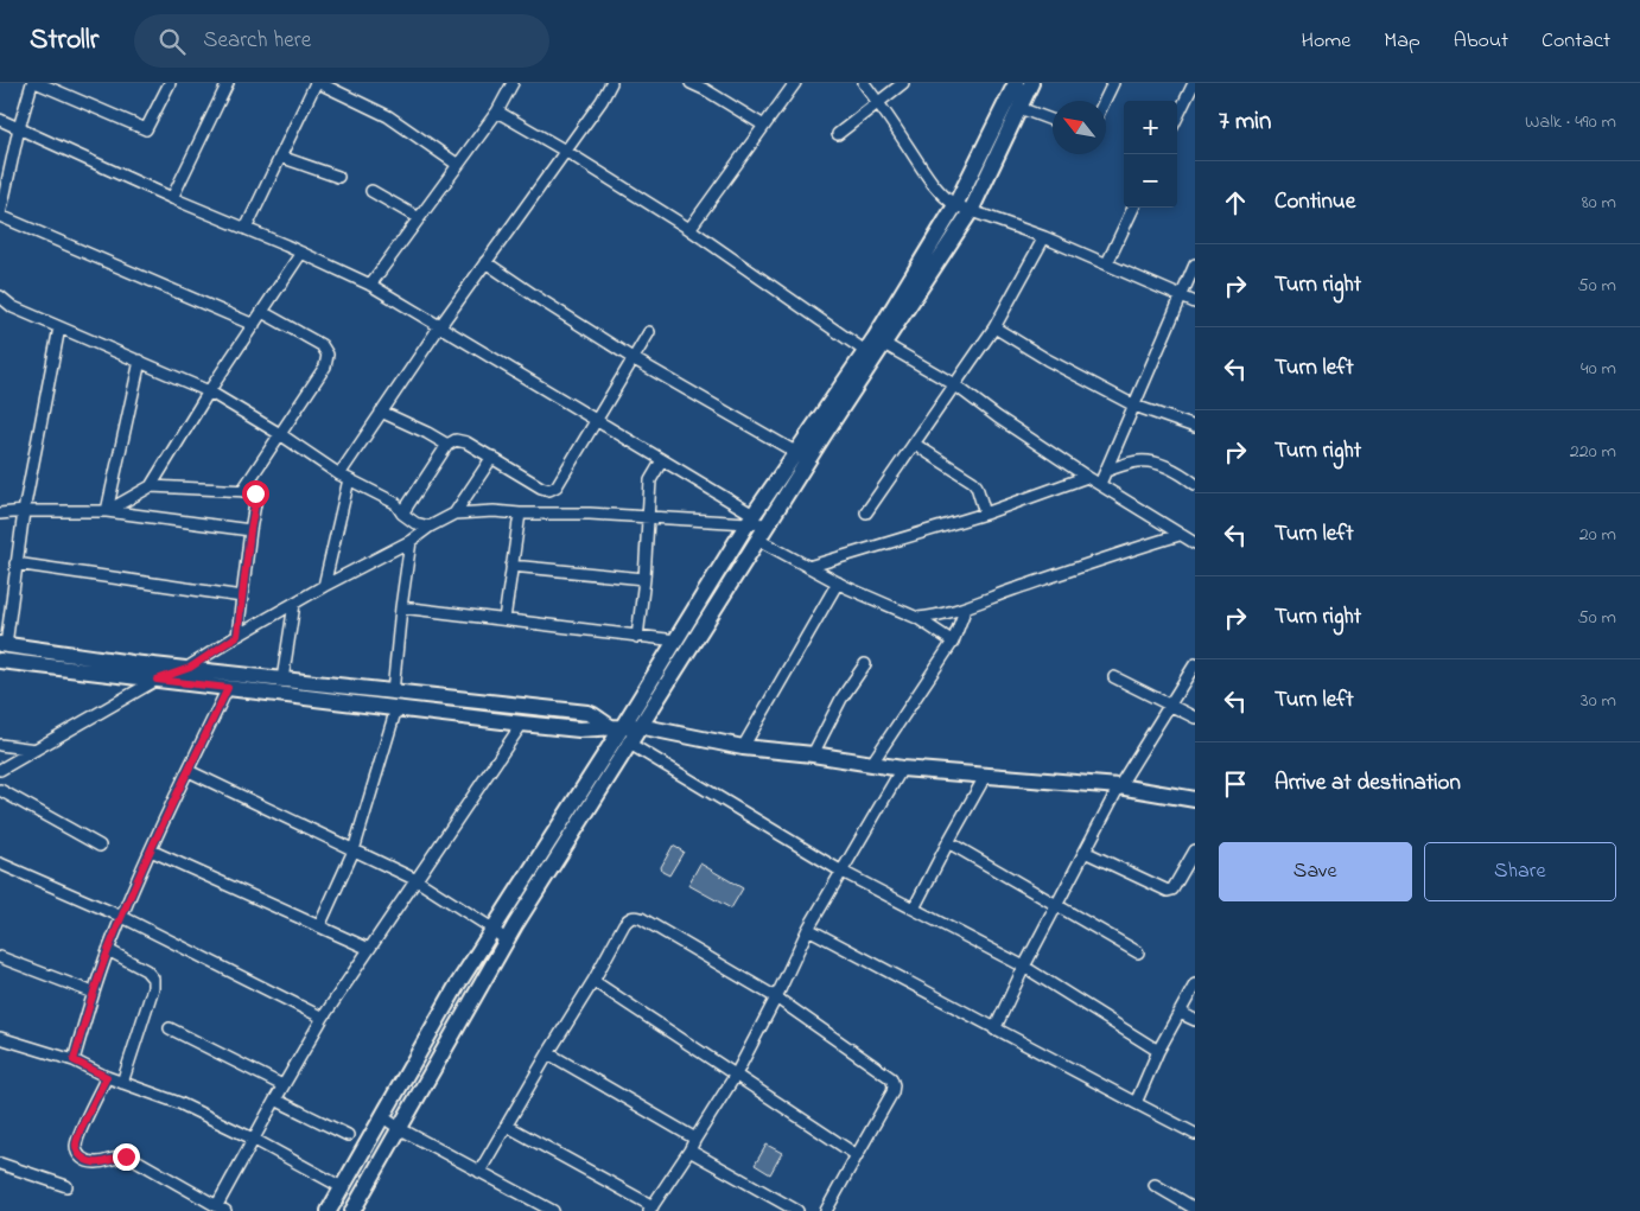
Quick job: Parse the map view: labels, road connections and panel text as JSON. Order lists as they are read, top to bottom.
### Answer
{
  "north": "top left",
  "page": {
    "header": "Strollr",
    "search": "Search here",
    "nav": [
      "Home",
      "Map",
      "About",
      "Contact"
    ],
    "heading": ["7 min", "Walk · 490 m"],
    "map_buttons": ["+", "−"],
    "list": [
      ["Continue", "80 m"],
      ["Turn right", "50 m"],
      ["Turn left", "40 m"],
      ["Turn right", "220 m"],
      ["Turn left", "20 m"],
      ["Turn right", "50 m"],
      ["Turn left", "30 m"],
      "Arrive at destination"
    ],
    "buttons": ["Save", "Share"]
  }
}
